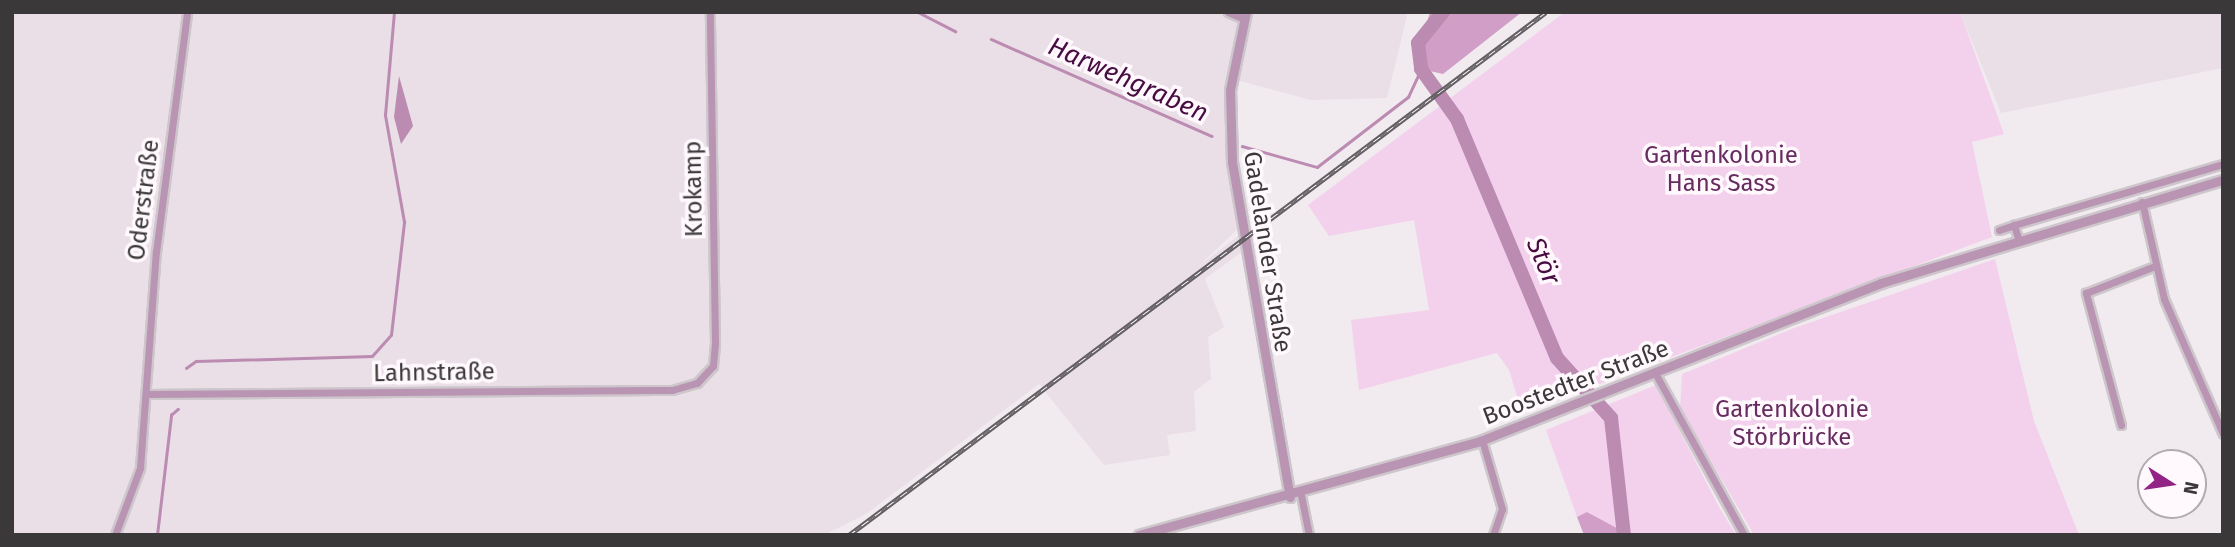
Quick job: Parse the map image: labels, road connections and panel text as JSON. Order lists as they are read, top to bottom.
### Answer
{
  "streets": {
    "street": [
      "Krokamp",
      "Oderstraße",
      "Gadelander Straße",
      "Lahnstraße",
      "Boostedter Straße"
    ]
  },
  "crossings": [
    ["Krokamp", "Lahnstraße"],
    ["Oderstraße", "Lahnstraße"],
    ["Gadelander Straße", "Boostedter Straße"]
  ],
  "water": ["Harwehgraben", "Stör"],
  "parks": ["Gartenkolonie Hans Sass", "Gartenkolonie Störbrücke"],
  "north": "right"
}
